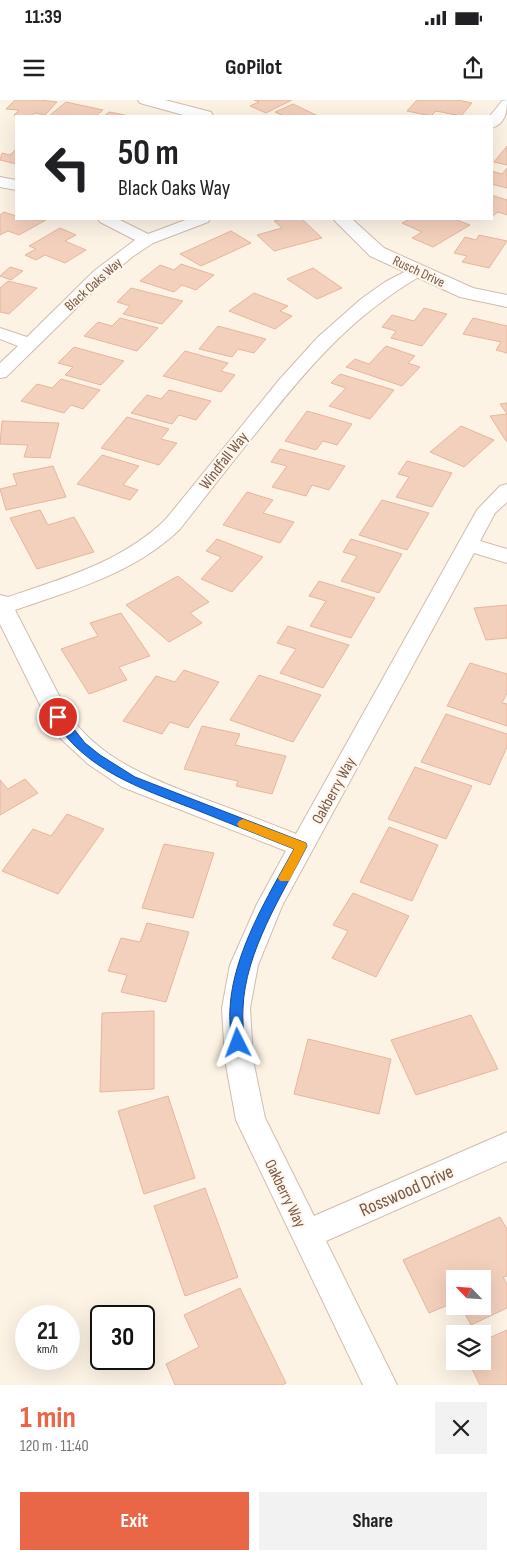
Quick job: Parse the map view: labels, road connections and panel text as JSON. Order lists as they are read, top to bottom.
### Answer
{
  "streets": {
    "street": [
      "Rusch Drive",
      "Black Oaks Way",
      "Windfall Way",
      "Oakberry Way",
      "Rosswood Drive"
    ]
  },
  "crossings": [
    ["Rusch Drive", "Windfall Way"],
    ["Oakberry Way", "Rosswood Drive"]
  ],
  "north": "top left",
  "page": {
    "status": "11:39",
    "header": "GoPilot",
    "turn": ["50 m", "Black Oaks Way"],
    "speed": "21 km/h",
    "limit": "30",
    "heading": ["1 min", "120 m · 11:40"],
    "buttons": ["Exit", "Share"]
  }
}
